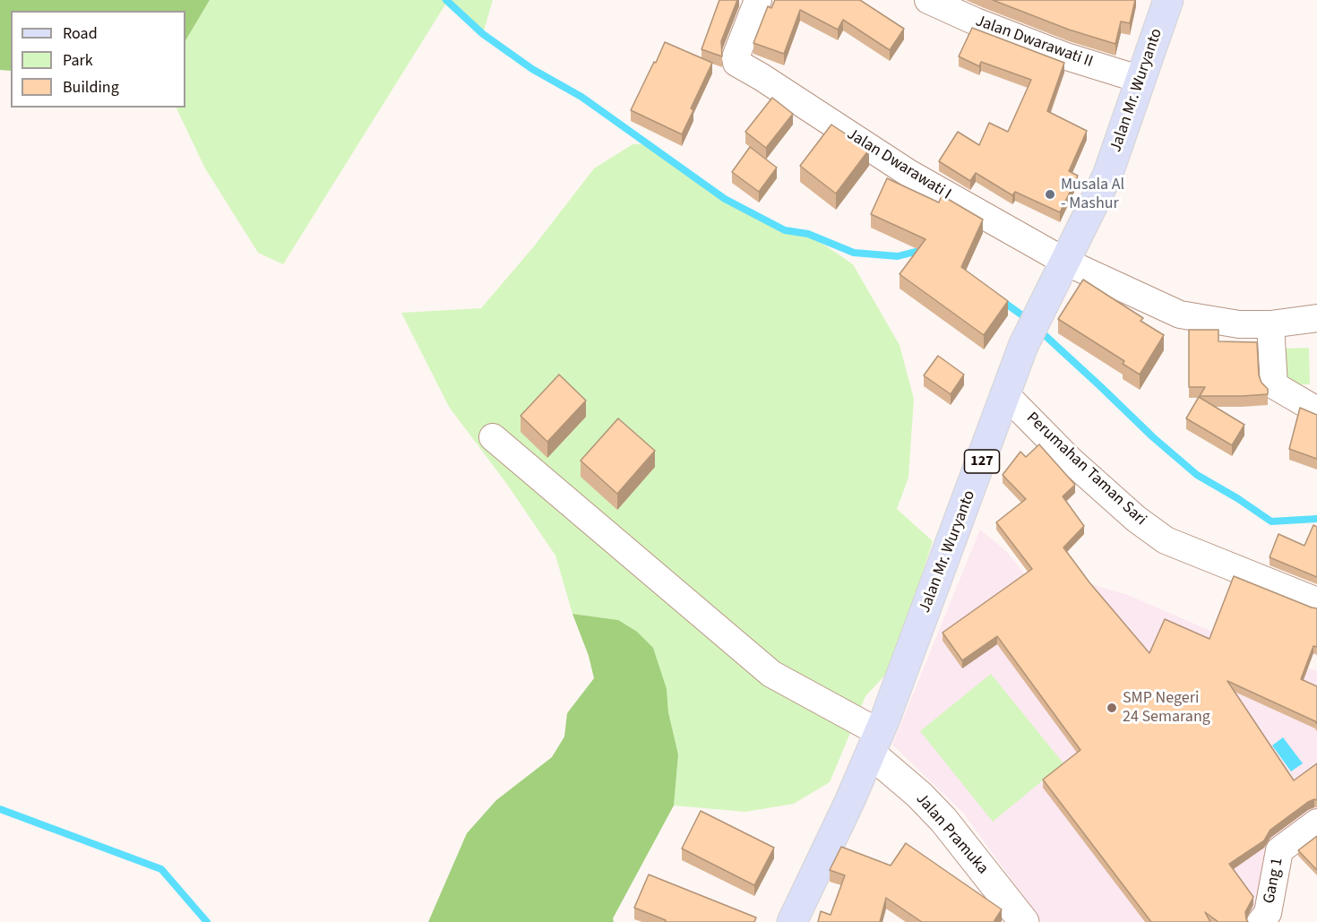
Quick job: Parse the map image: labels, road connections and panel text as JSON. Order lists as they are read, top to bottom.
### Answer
{
  "streets": {
    "main road": ["Jalan Mr. Wuryanto", "127", "Jalan Pramuka"],
    "street": [
      "Jalan Dwarawati II",
      "Jalan Dwarawati I",
      "Perumahan Taman Sari",
      "Gang 1"
    ]
  },
  "crossings": [
    ["Jalan Dwarawati II", "Jalan Mr. Wuryanto"],
    ["Jalan Mr. Wuryanto", "Jalan Dwarawati I"],
    ["Jalan Mr. Wuryanto", "Perumahan Taman Sari"],
    ["Jalan Mr. Wuryanto", "Jalan Pramuka"]
  ],
  "places": ["Musala Al - Mashur", "SMP Negeri 24 Semarang"],
  "legend": ["Road", "Park", "Building"]
}
